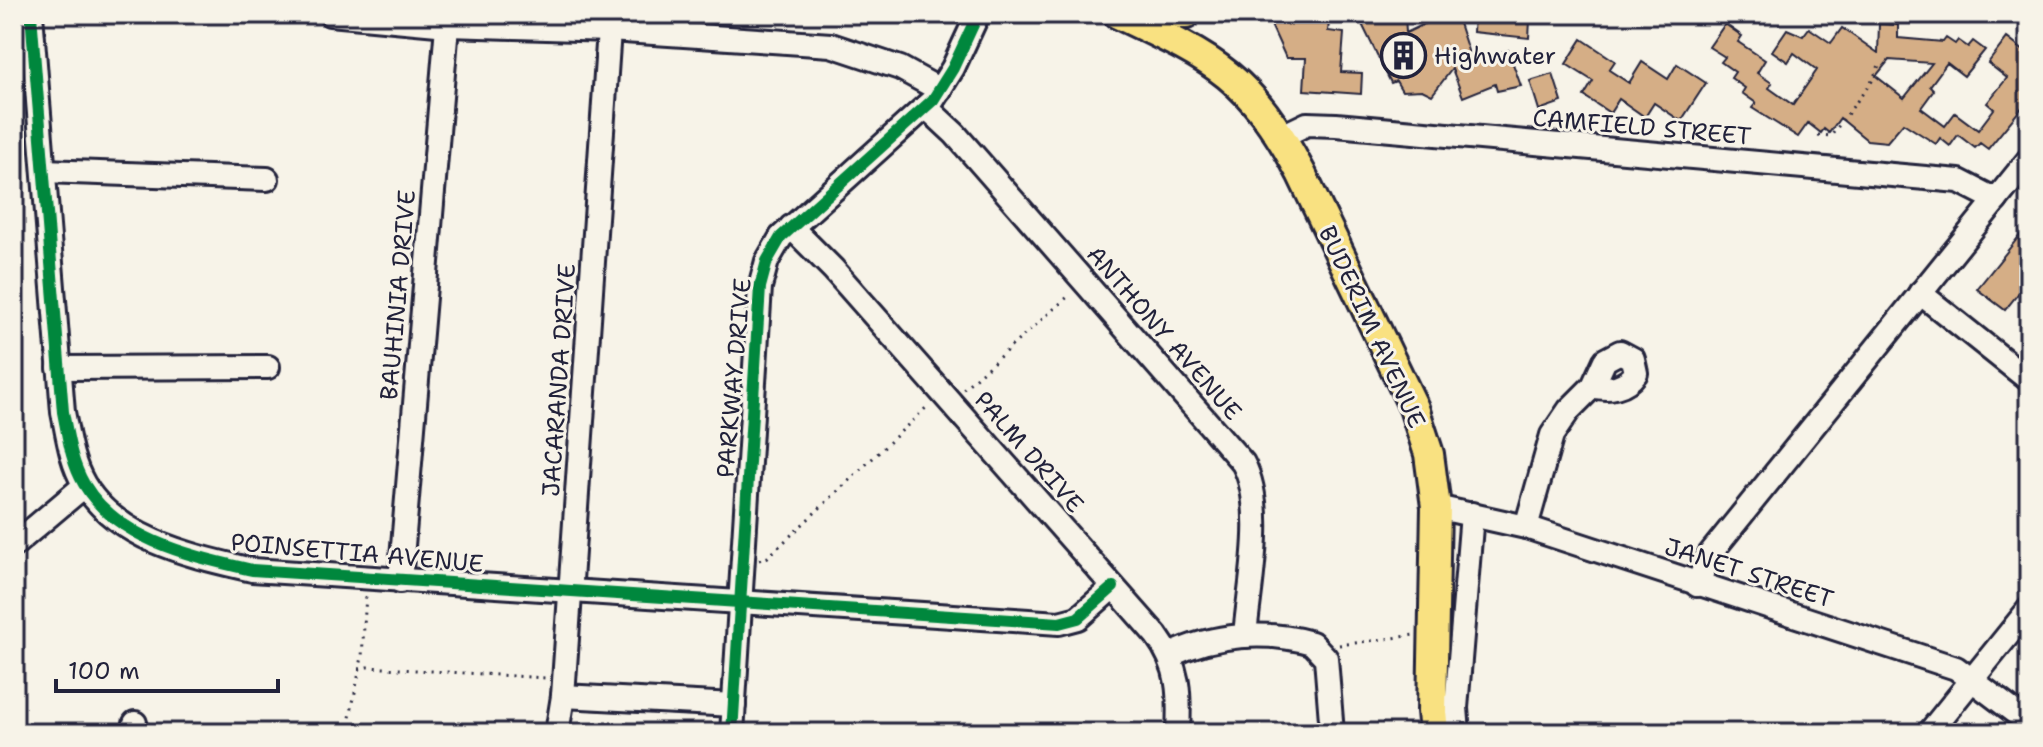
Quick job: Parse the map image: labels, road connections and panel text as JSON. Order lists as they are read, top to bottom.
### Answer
{
  "streets": {
    "main road": ["BUDERIM AVENUE"],
    "street": [
      "CAMFIELD STREET",
      "BAUHINIA DRIVE",
      "ANTHONY AVENUE",
      "PARKWAY DRIVE",
      "JACARANDA DRIVE",
      "PALM DRIVE",
      "POINSETTIA AVENUE",
      "JANET STREET"
    ]
  },
  "crossings": [
    ["CAMFIELD STREET", "BUDERIM AVENUE"],
    ["BAUHINIA DRIVE", "ANTHONY AVENUE"],
    ["BAUHINIA DRIVE", "POINSETTIA AVENUE"],
    ["BUDERIM AVENUE", "JANET STREET"],
    ["ANTHONY AVENUE", "PARKWAY DRIVE"],
    ["ANTHONY AVENUE", "JACARANDA DRIVE"],
    ["PARKWAY DRIVE", "PALM DRIVE"],
    ["PARKWAY DRIVE", "POINSETTIA AVENUE"],
    ["JACARANDA DRIVE", "POINSETTIA AVENUE"],
    ["PALM DRIVE", "POINSETTIA AVENUE"]
  ],
  "places": {
    "building": ["Highwater"]
  },
  "scale_bar": "100 m"
}
